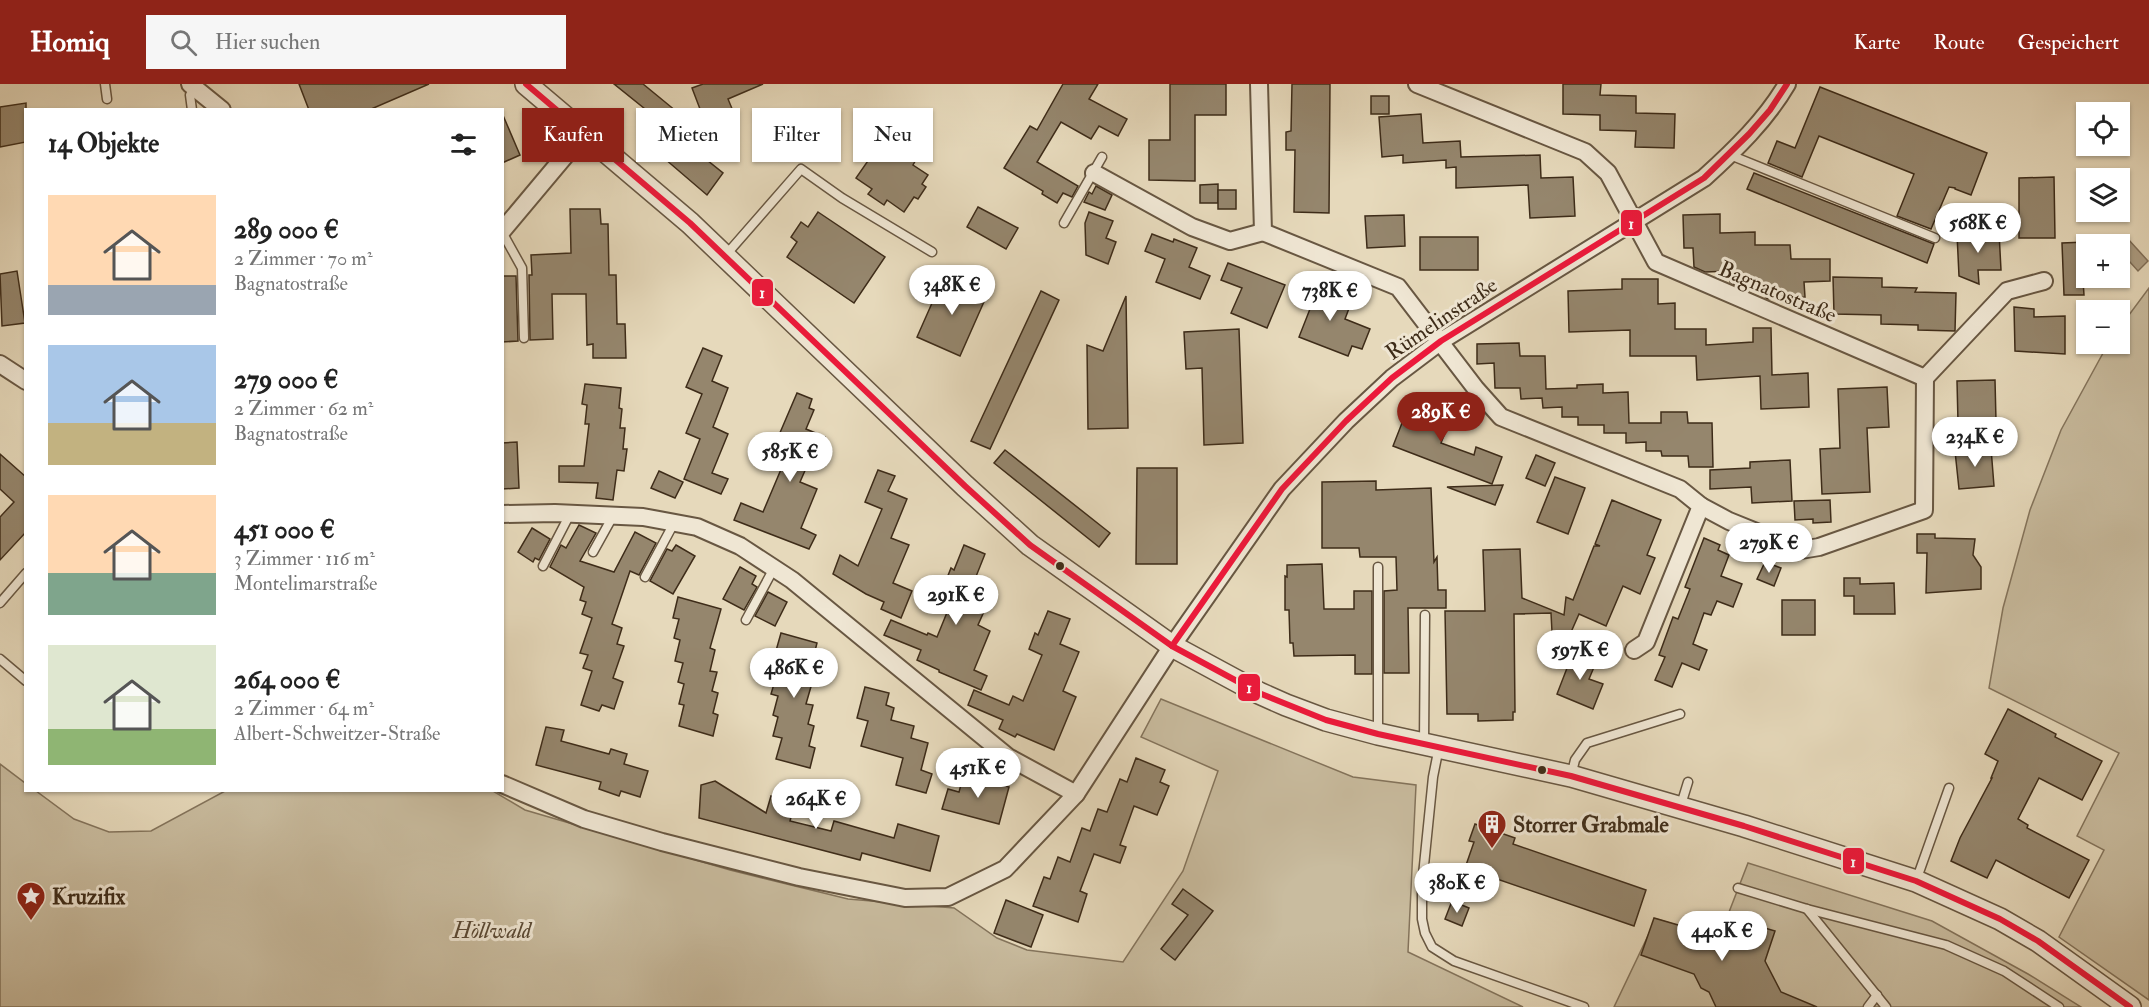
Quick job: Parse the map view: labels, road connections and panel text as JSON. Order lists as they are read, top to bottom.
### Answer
{
  "streets": {
    "street": ["Bagnatostraße", "Rümelinstraße"]
  },
  "crossings": [
    ["Bagnatostraße", "Rümelinstraße"]
  ],
  "parks": ["Höllwald"],
  "places": {
    "building": ["Storrer Grabmale"],
    "place": ["Kruzifix"]
  },
  "lines": ["transit line 1"],
  "page": {
    "header": "Homiq",
    "search": "Hier suchen",
    "nav": ["Karte", "Route", "Gespeichert"],
    "map_buttons": ["+", "−"],
    "chip": [
      "Kaufen",
      "Mieten",
      "Filter",
      "Neu"
    ],
    "heading": "14 Objekte",
    "list": [
      {
        "name": "289 000 €",
        "note": "2 Zimmer · 70 m² · Bagnatostraße"
      },
      {
        "name": "279 000 €",
        "note": "2 Zimmer · 62 m² · Bagnatostraße"
      },
      {
        "name": "451 000 €",
        "note": "3 Zimmer · 116 m² · Montelimarstraße"
      },
      {
        "name": "264 000 €",
        "note": "2 Zimmer · 64 m² · Albert-Schweitzer-Straße"
      }
    ],
    "price": [
      "568K €",
      "348K €",
      "738K €",
      "289K €",
      "234K €",
      "585K €",
      "279K €",
      "291K €",
      "597K €",
      "486K €",
      "451K €",
      "264K €",
      "380K €",
      "440K €"
    ]
  }
}
